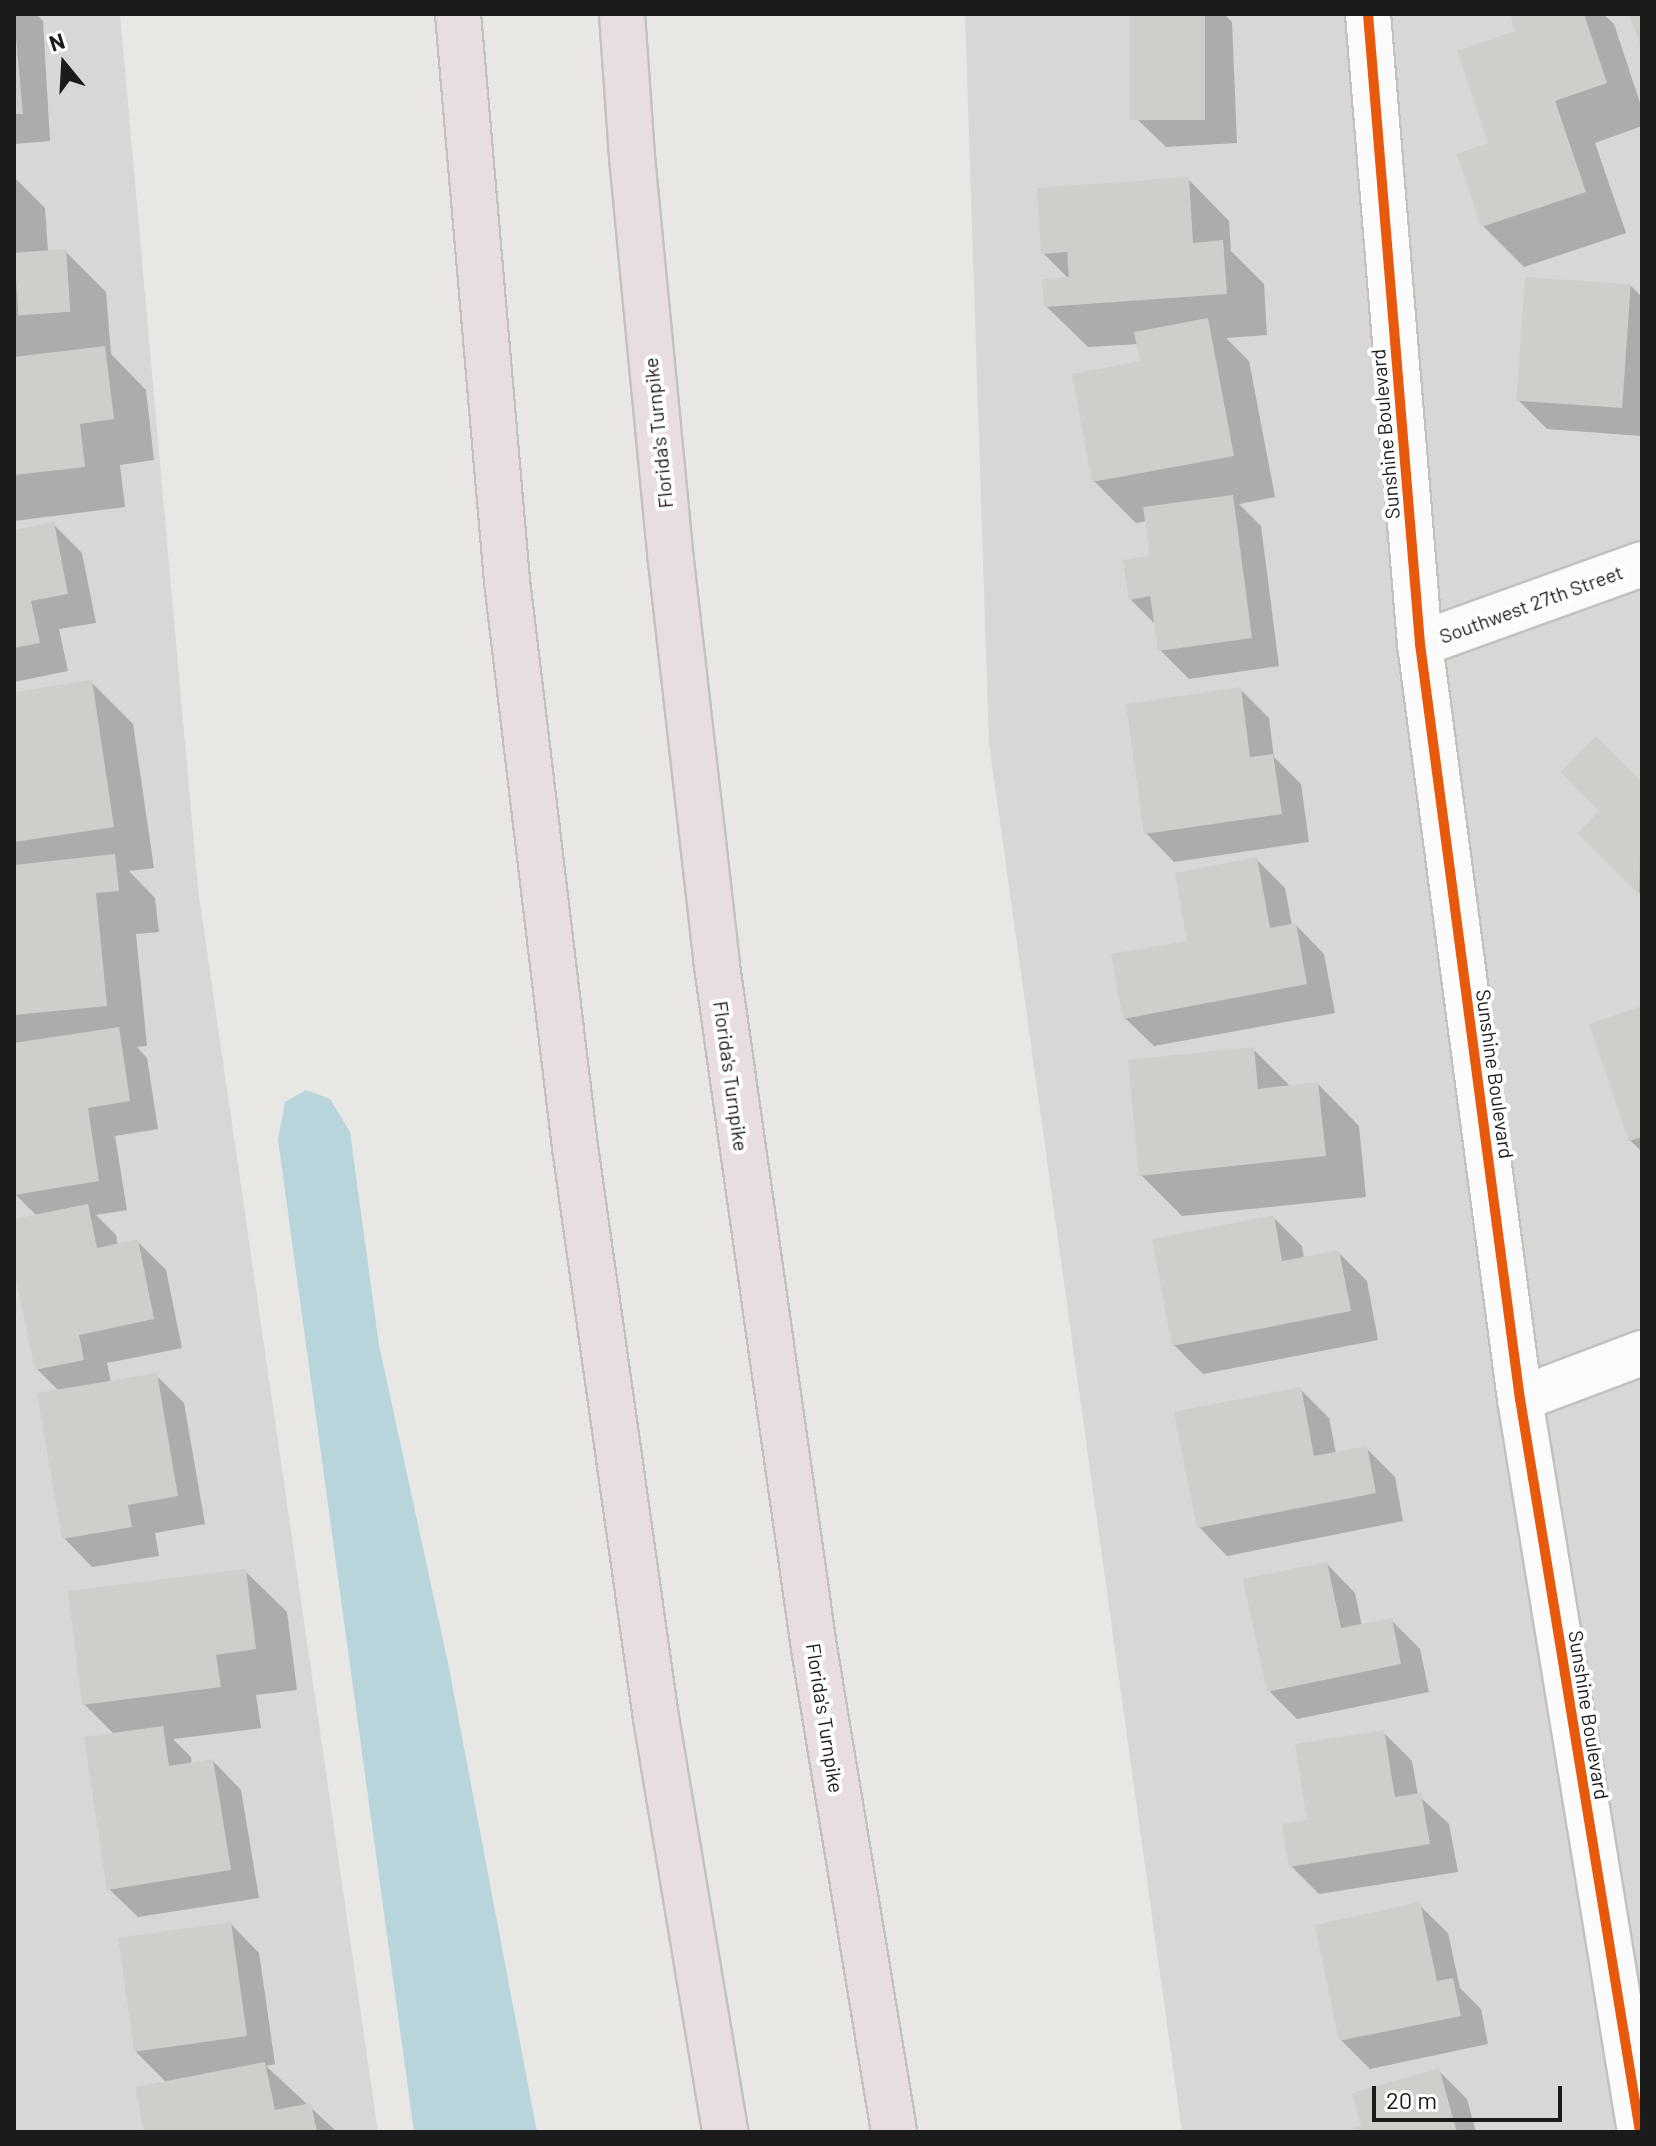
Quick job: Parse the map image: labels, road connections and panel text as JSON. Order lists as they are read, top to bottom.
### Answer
{
  "streets": {
    "highway": ["Florida's Turnpike"],
    "street": ["Sunshine Boulevard", "Southwest 27th Street"]
  },
  "crossings": [
    ["Sunshine Boulevard", "Southwest 27th Street"]
  ],
  "scale_bar": "20 m",
  "north": "top"
}
